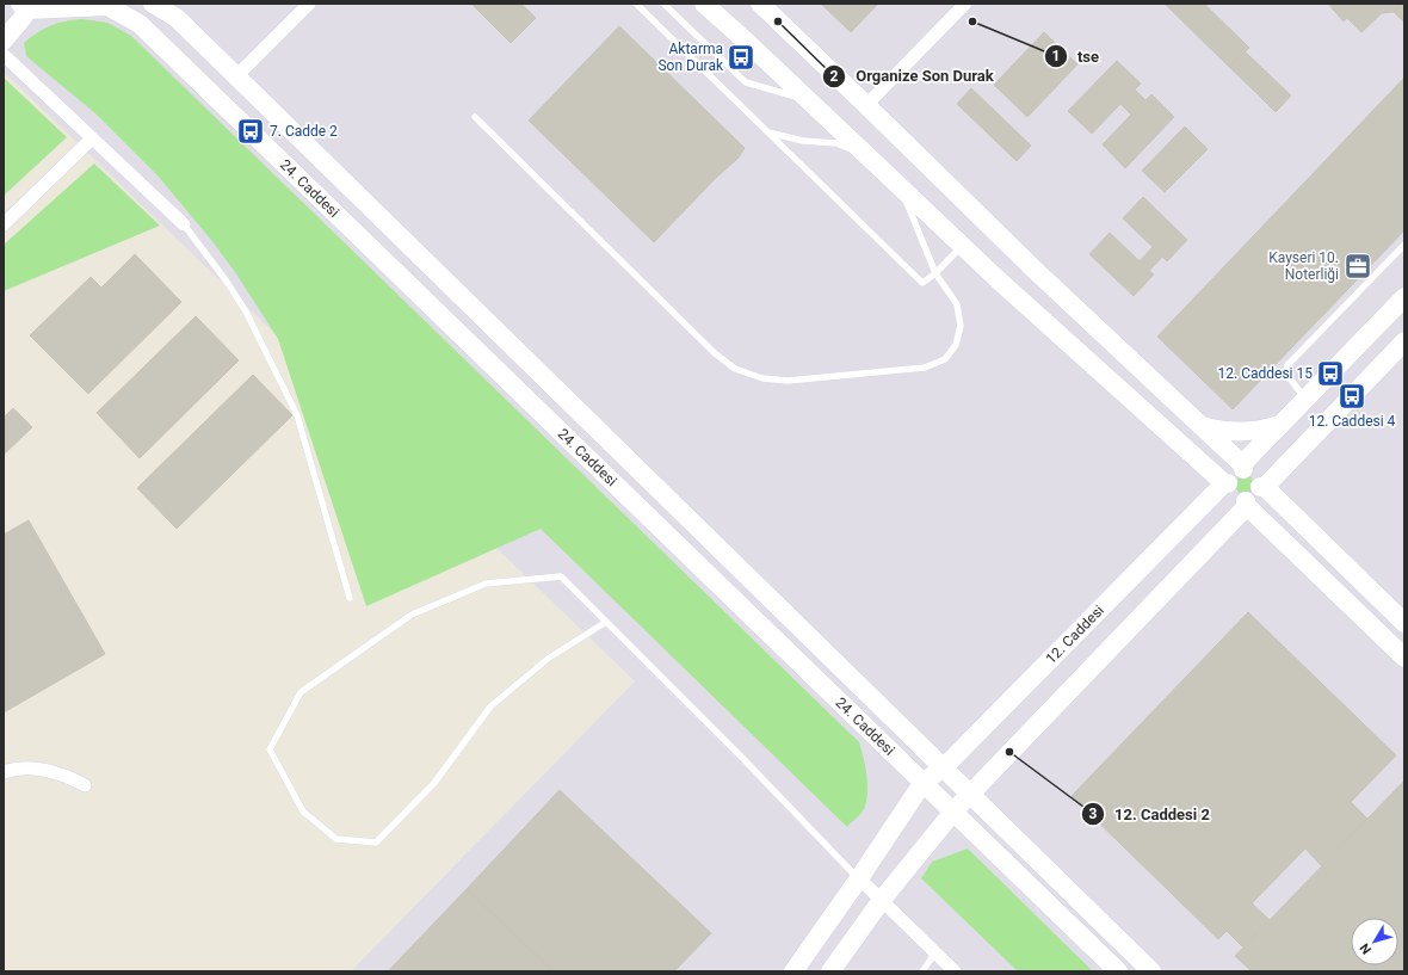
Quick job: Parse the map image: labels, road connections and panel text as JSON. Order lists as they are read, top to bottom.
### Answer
{
  "streets": {
    "street": ["24. Caddesi", "12. Caddesi"]
  },
  "crossings": [
    ["24. Caddesi", "12. Caddesi"]
  ],
  "places": {
    "other": ["Organize Son Durak", "tse", "12. Caddesi 2"],
    "bus stop": [
      "Aktarma Son Durak",
      "7. Cadde 2",
      "12. Caddesi 15",
      "12. Caddesi 4"
    ],
    "office": ["Kayseri 10. Noterliği"]
  },
  "north": "bottom left"
}
